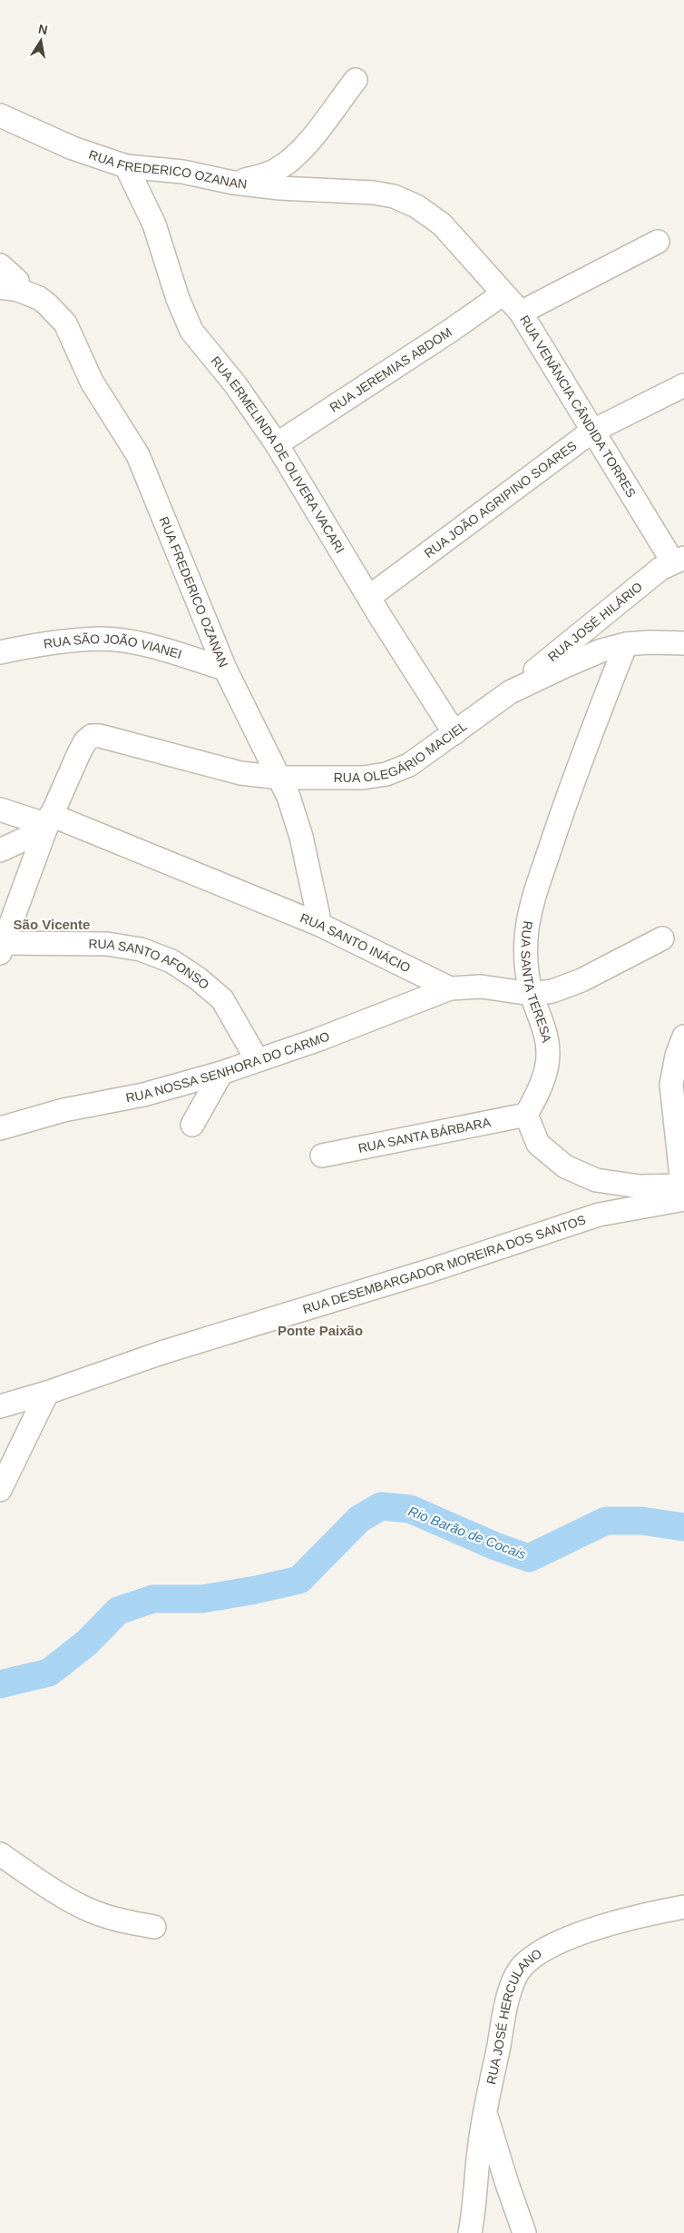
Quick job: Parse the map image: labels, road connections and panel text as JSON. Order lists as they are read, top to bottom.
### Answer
{
  "streets": {
    "street": [
      "RUA FREDERICO OZANAN",
      "RUA JEREMIAS ABDOM",
      "RUA VENÂNCIA CÂNDIDA TORRES",
      "RUA ERMELINDA DE OLIVERA VACARI",
      "RUA JOÃO AGRIPINO SOARES",
      "RUA JOSÉ HILÁRIO",
      "RUA SÃO JOÃO VIANEI",
      "RUA OLEGÁRIO MACIEL",
      "RUA SANTO INÁCIO",
      "RUA SANTO AFONSO",
      "RUA SANTA TERESA",
      "RUA NOSSA SENHORA DO CARMO",
      "RUA SANTA BÁRBARA",
      "RUA DESEMBARGADOR MOREIRA DOS SANTOS",
      "RUA JOSÉ HERCULANO"
    ]
  },
  "crossings": [
    ["RUA FREDERICO OZANAN", "RUA ERMELINDA DE OLIVERA VACARI"],
    ["RUA FREDERICO OZANAN", "RUA SÃO JOÃO VIANEI"],
    ["RUA FREDERICO OZANAN", "RUA OLEGÁRIO MACIEL"],
    ["RUA FREDERICO OZANAN", "RUA SANTO INÁCIO"],
    ["RUA JEREMIAS ABDOM", "RUA ERMELINDA DE OLIVERA VACARI"],
    ["RUA VENÂNCIA CÂNDIDA TORRES", "RUA JOÃO AGRIPINO SOARES"],
    ["RUA VENÂNCIA CÂNDIDA TORRES", "RUA JOSÉ HILÁRIO"],
    ["RUA ERMELINDA DE OLIVERA VACARI", "RUA JOÃO AGRIPINO SOARES"],
    ["RUA ERMELINDA DE OLIVERA VACARI", "RUA OLEGÁRIO MACIEL"],
    ["RUA JOSÉ HILÁRIO", "RUA OLEGÁRIO MACIEL"],
    ["RUA OLEGÁRIO MACIEL", "RUA SANTO INÁCIO"],
    ["RUA OLEGÁRIO MACIEL", "RUA SANTA TERESA"],
    ["RUA SANTO INÁCIO", "RUA SANTA TERESA"],
    ["RUA SANTO INÁCIO", "RUA NOSSA SENHORA DO CARMO"],
    ["RUA SANTO AFONSO", "RUA NOSSA SENHORA DO CARMO"],
    ["RUA SANTA TERESA", "RUA SANTA BÁRBARA"]
  ],
  "districts": ["São Vicente", "Ponte Paixão"],
  "water": ["Rio Barão de Cocais"],
  "north": "top"
}
